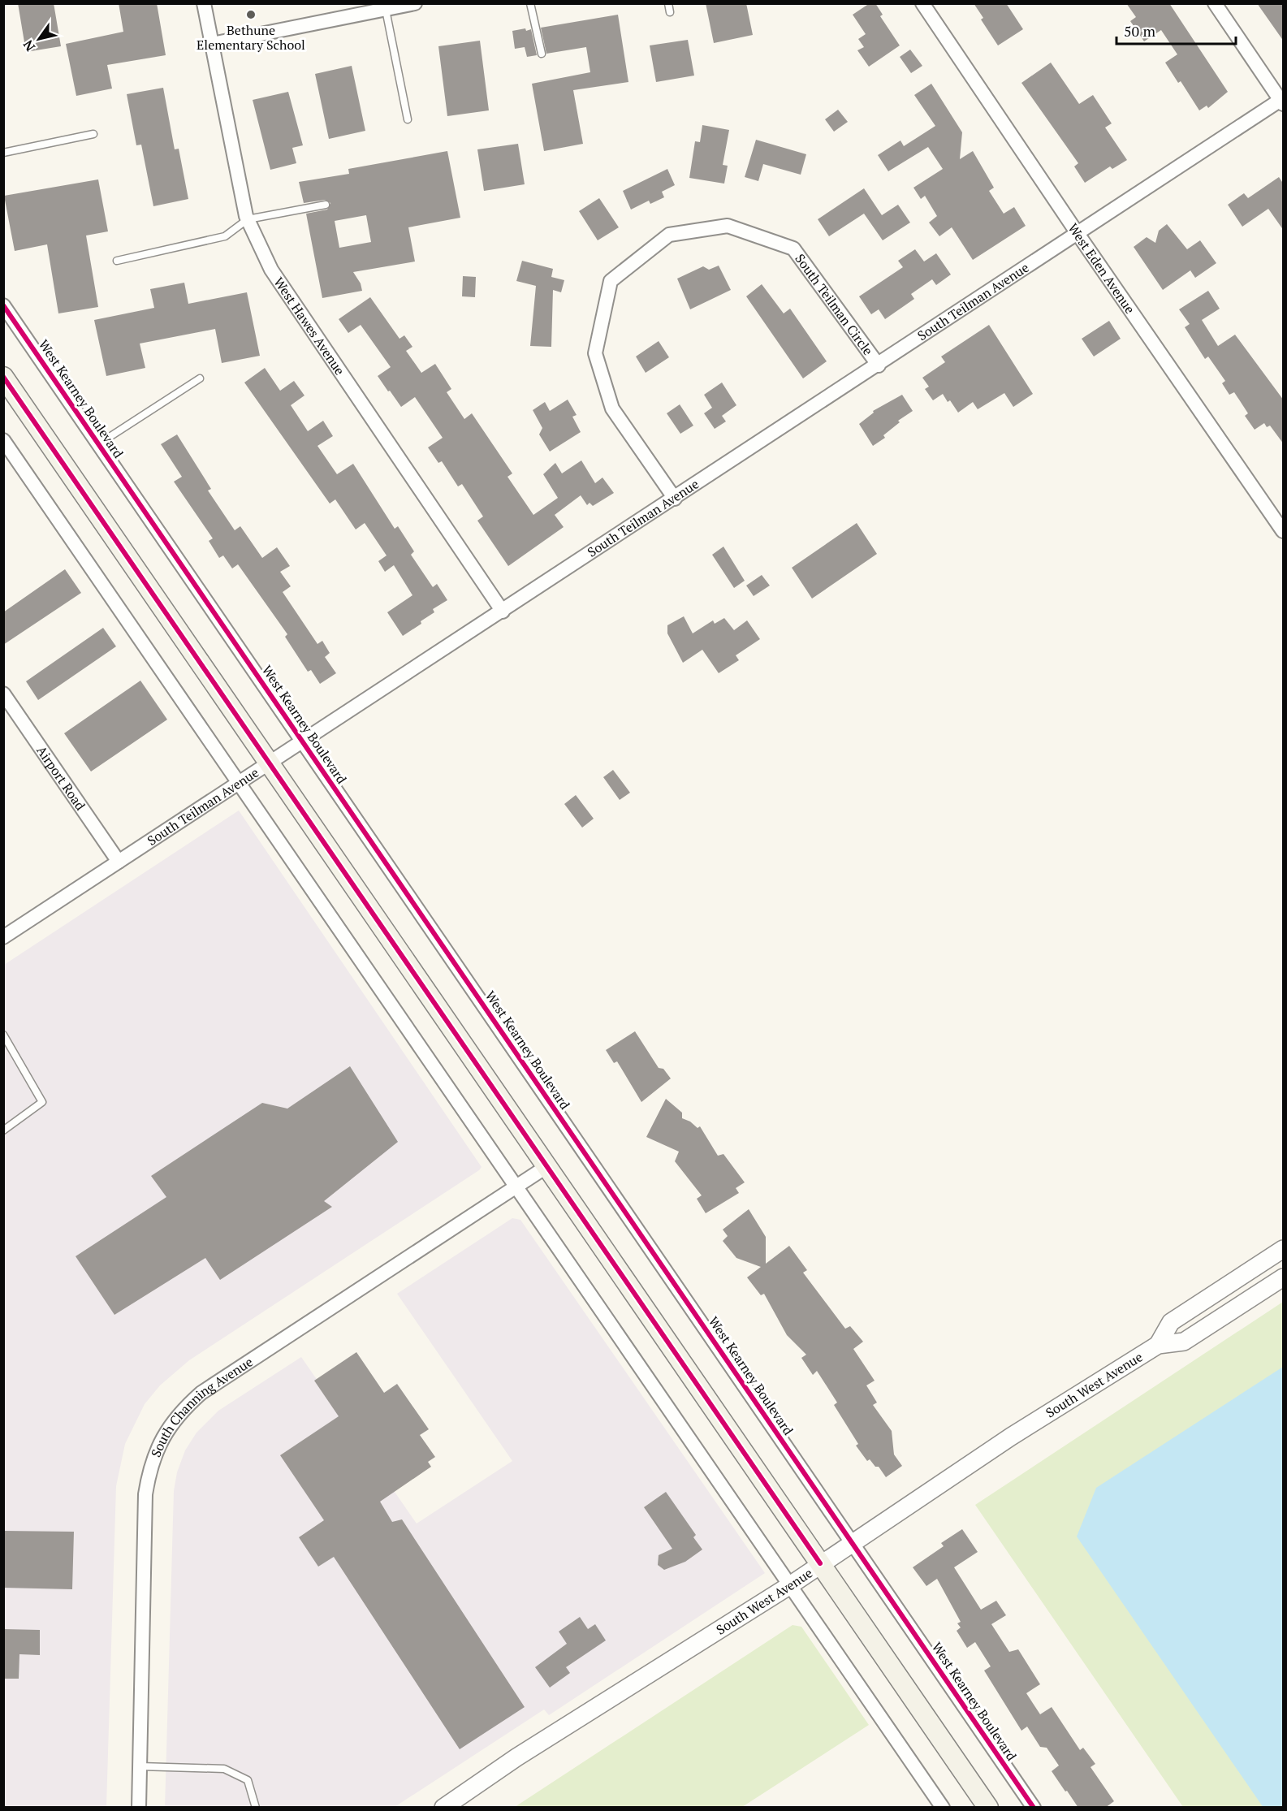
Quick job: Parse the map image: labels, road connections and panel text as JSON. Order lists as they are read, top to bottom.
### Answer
{
  "streets": {
    "street": [
      "West Eden Avenue",
      "South Teilman Avenue",
      "South Teilman Circle",
      "West Hawes Avenue",
      "West Kearney Boulevard",
      "Airport Road",
      "South West Avenue",
      "South Channing Avenue"
    ]
  },
  "crossings": [
    ["West Eden Avenue", "South Teilman Avenue"],
    ["South Teilman Avenue", "South Teilman Circle"],
    ["South Teilman Avenue", "West Hawes Avenue"],
    ["South Teilman Avenue", "West Kearney Boulevard"],
    ["South Teilman Avenue", "Airport Road"],
    ["West Kearney Boulevard", "South West Avenue"]
  ],
  "places": ["Bethune Elementary School"],
  "scale_bar": "50 m",
  "north": "bottom left"
}
